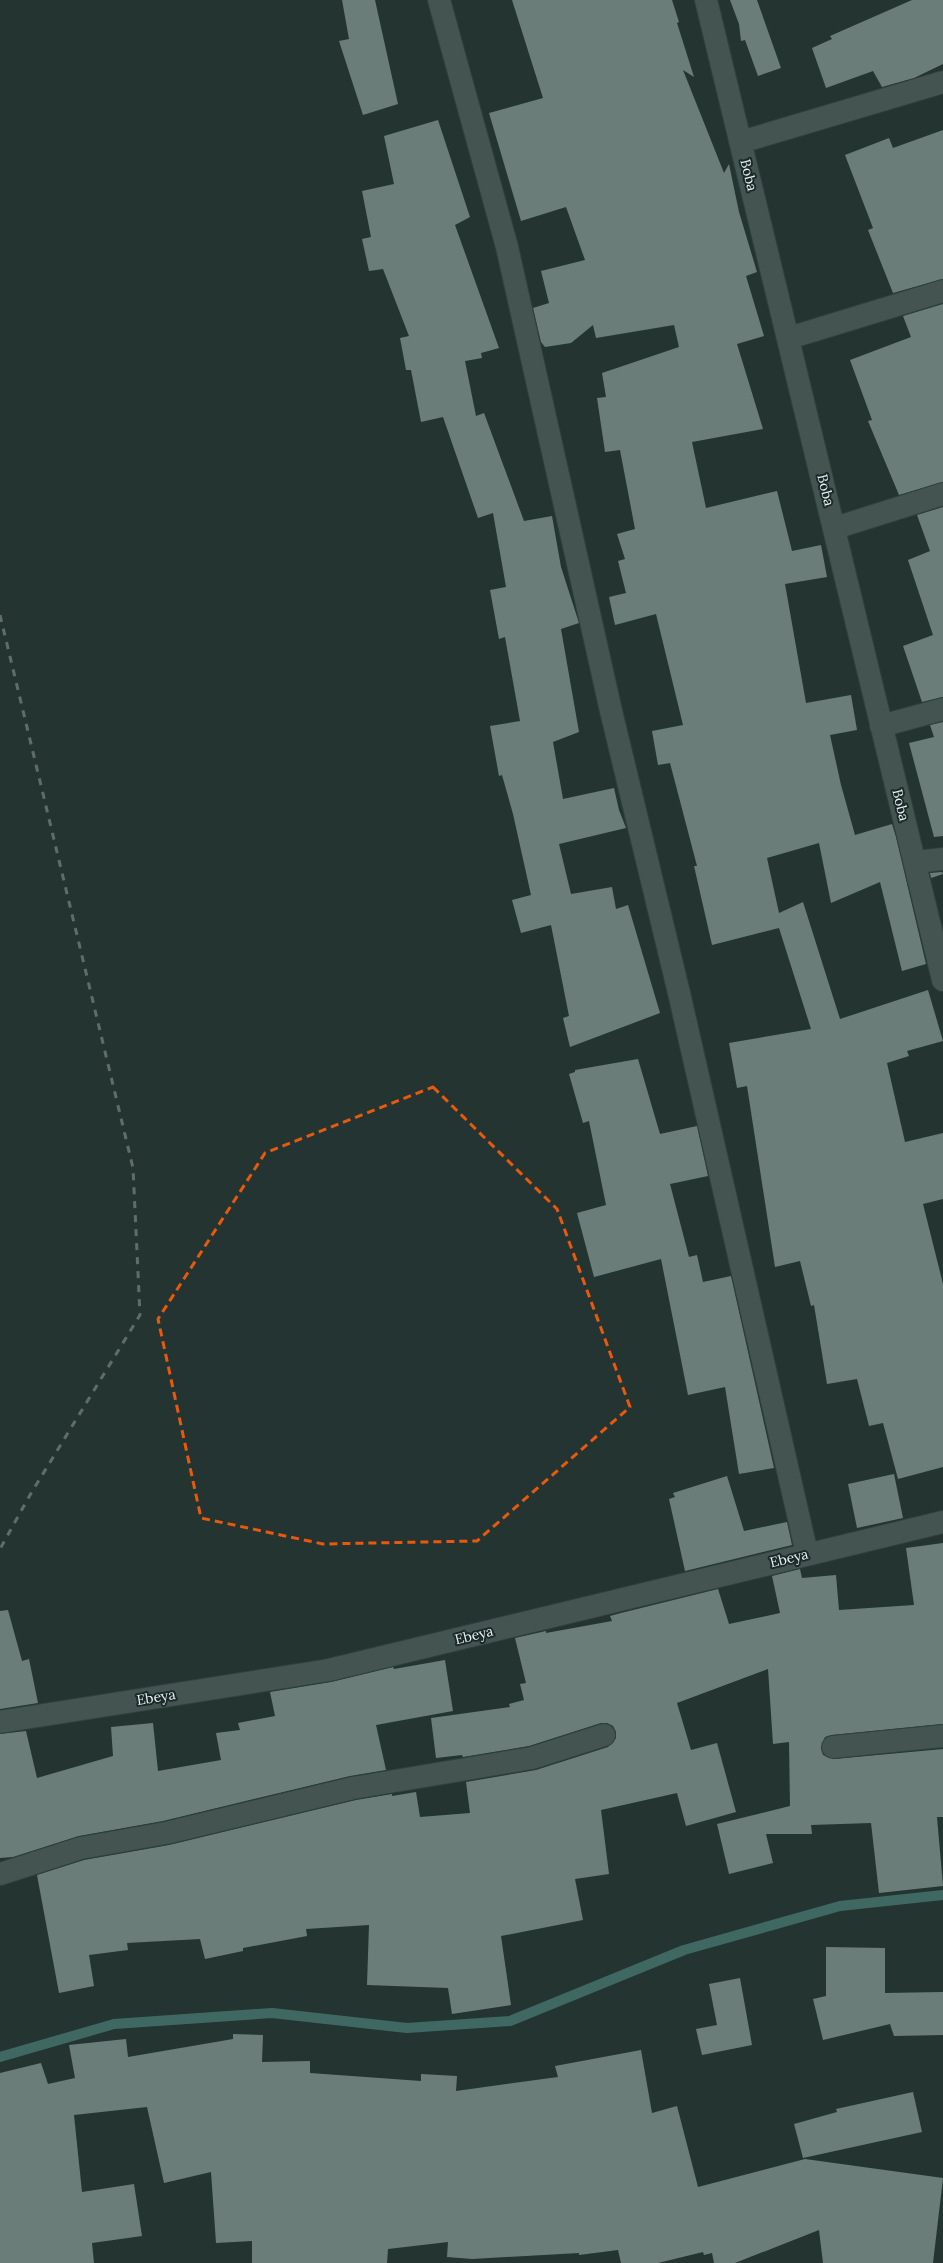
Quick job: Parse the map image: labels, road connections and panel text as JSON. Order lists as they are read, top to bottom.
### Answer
{
  "streets": {
    "street": ["Boba", "Ebeya"]
  }
}
